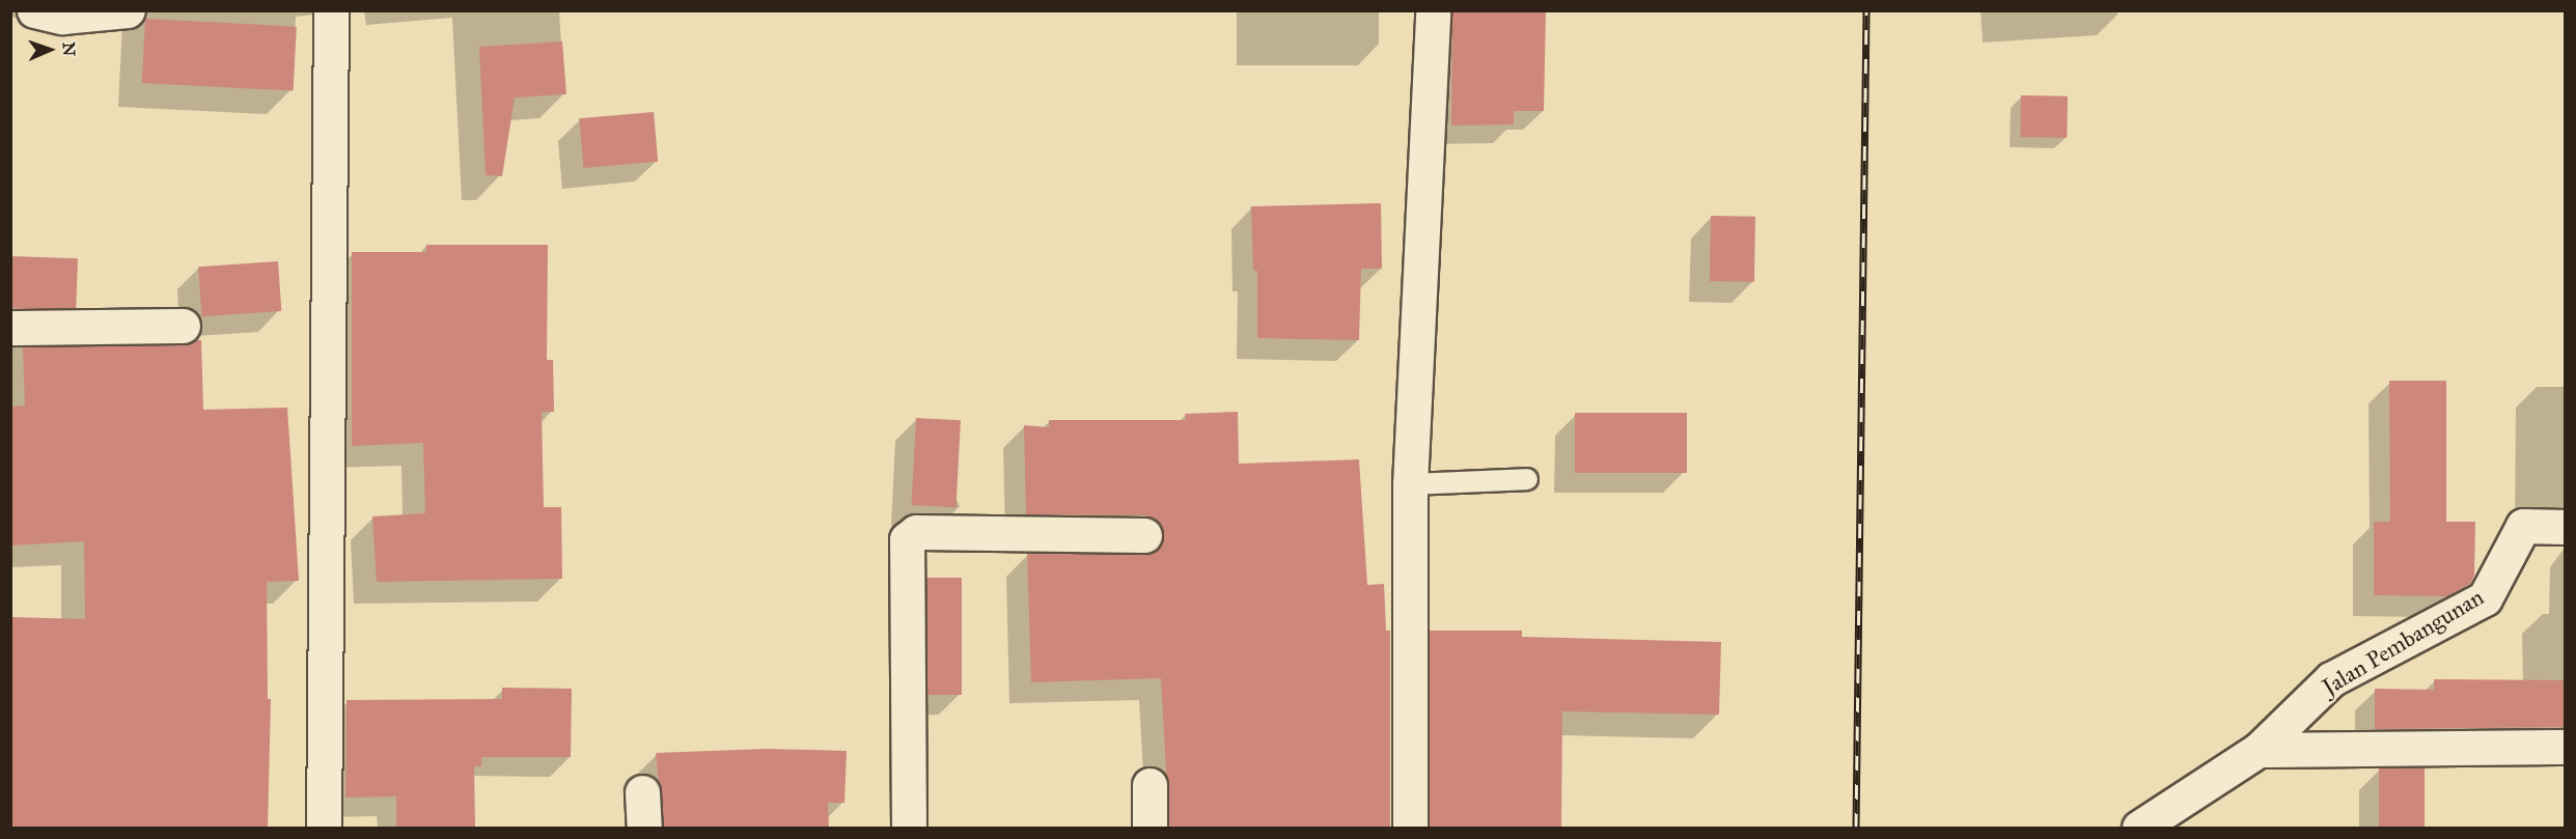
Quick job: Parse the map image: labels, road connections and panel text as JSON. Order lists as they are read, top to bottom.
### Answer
{
  "streets": {
    "street": ["Jalan Pembangunan"]
  },
  "north": "right"
}
